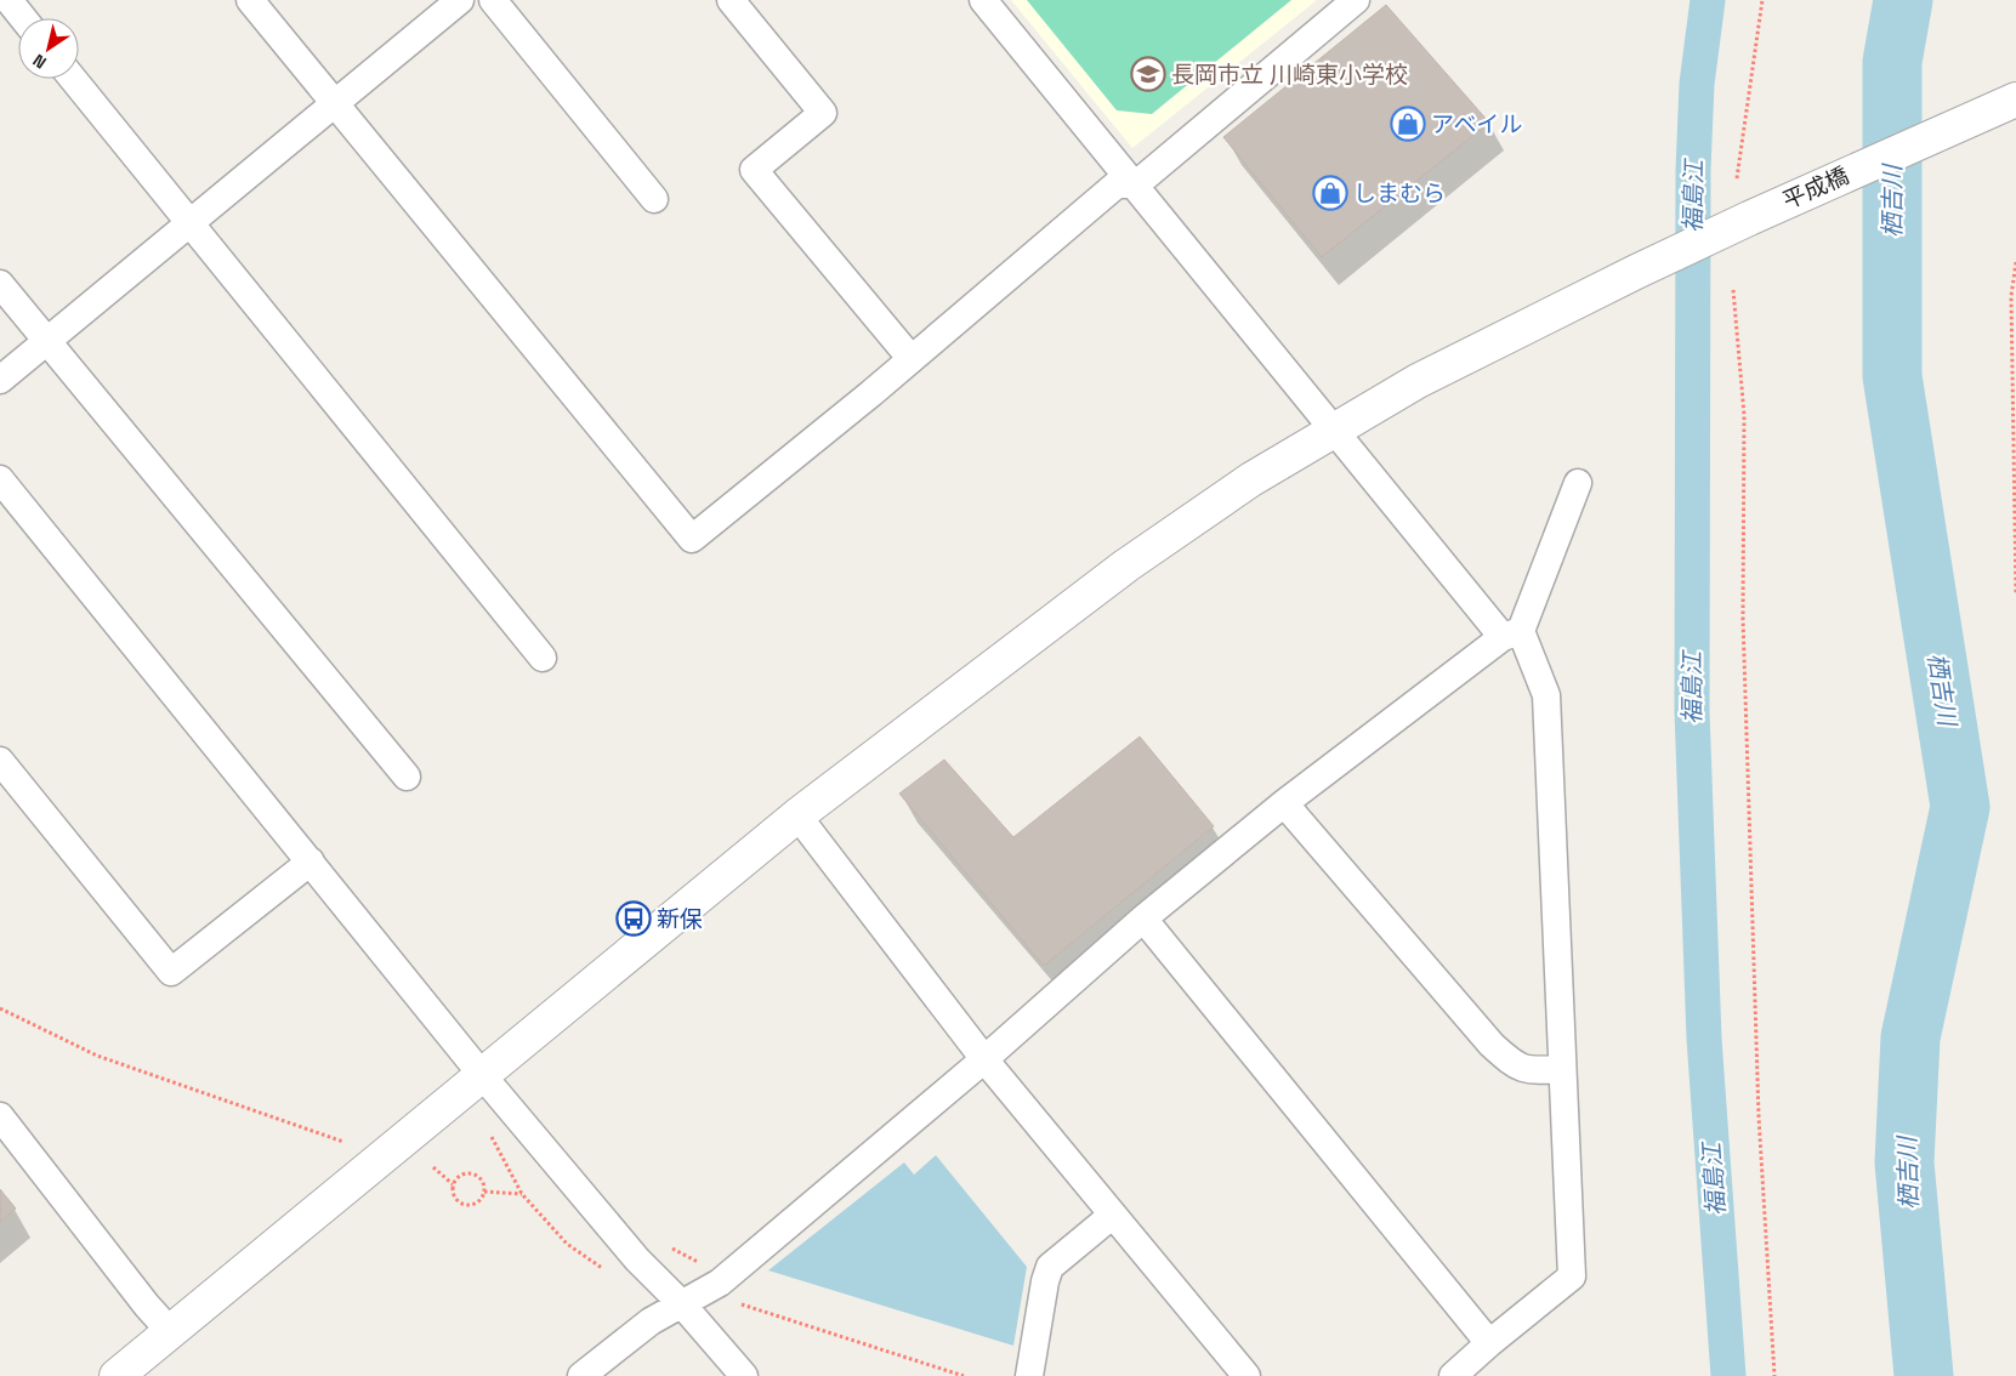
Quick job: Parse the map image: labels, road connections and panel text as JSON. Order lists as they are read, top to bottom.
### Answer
{
  "streets": {
    "street": ["平成橋"]
  },
  "water": ["福島江", "栖吉川"],
  "places": {
    "school or university": ["長岡市立 川崎東小学校"],
    "shop": ["アベイル", "しまむら"],
    "bus stop": ["新保"]
  },
  "north": "bottom left"
}
